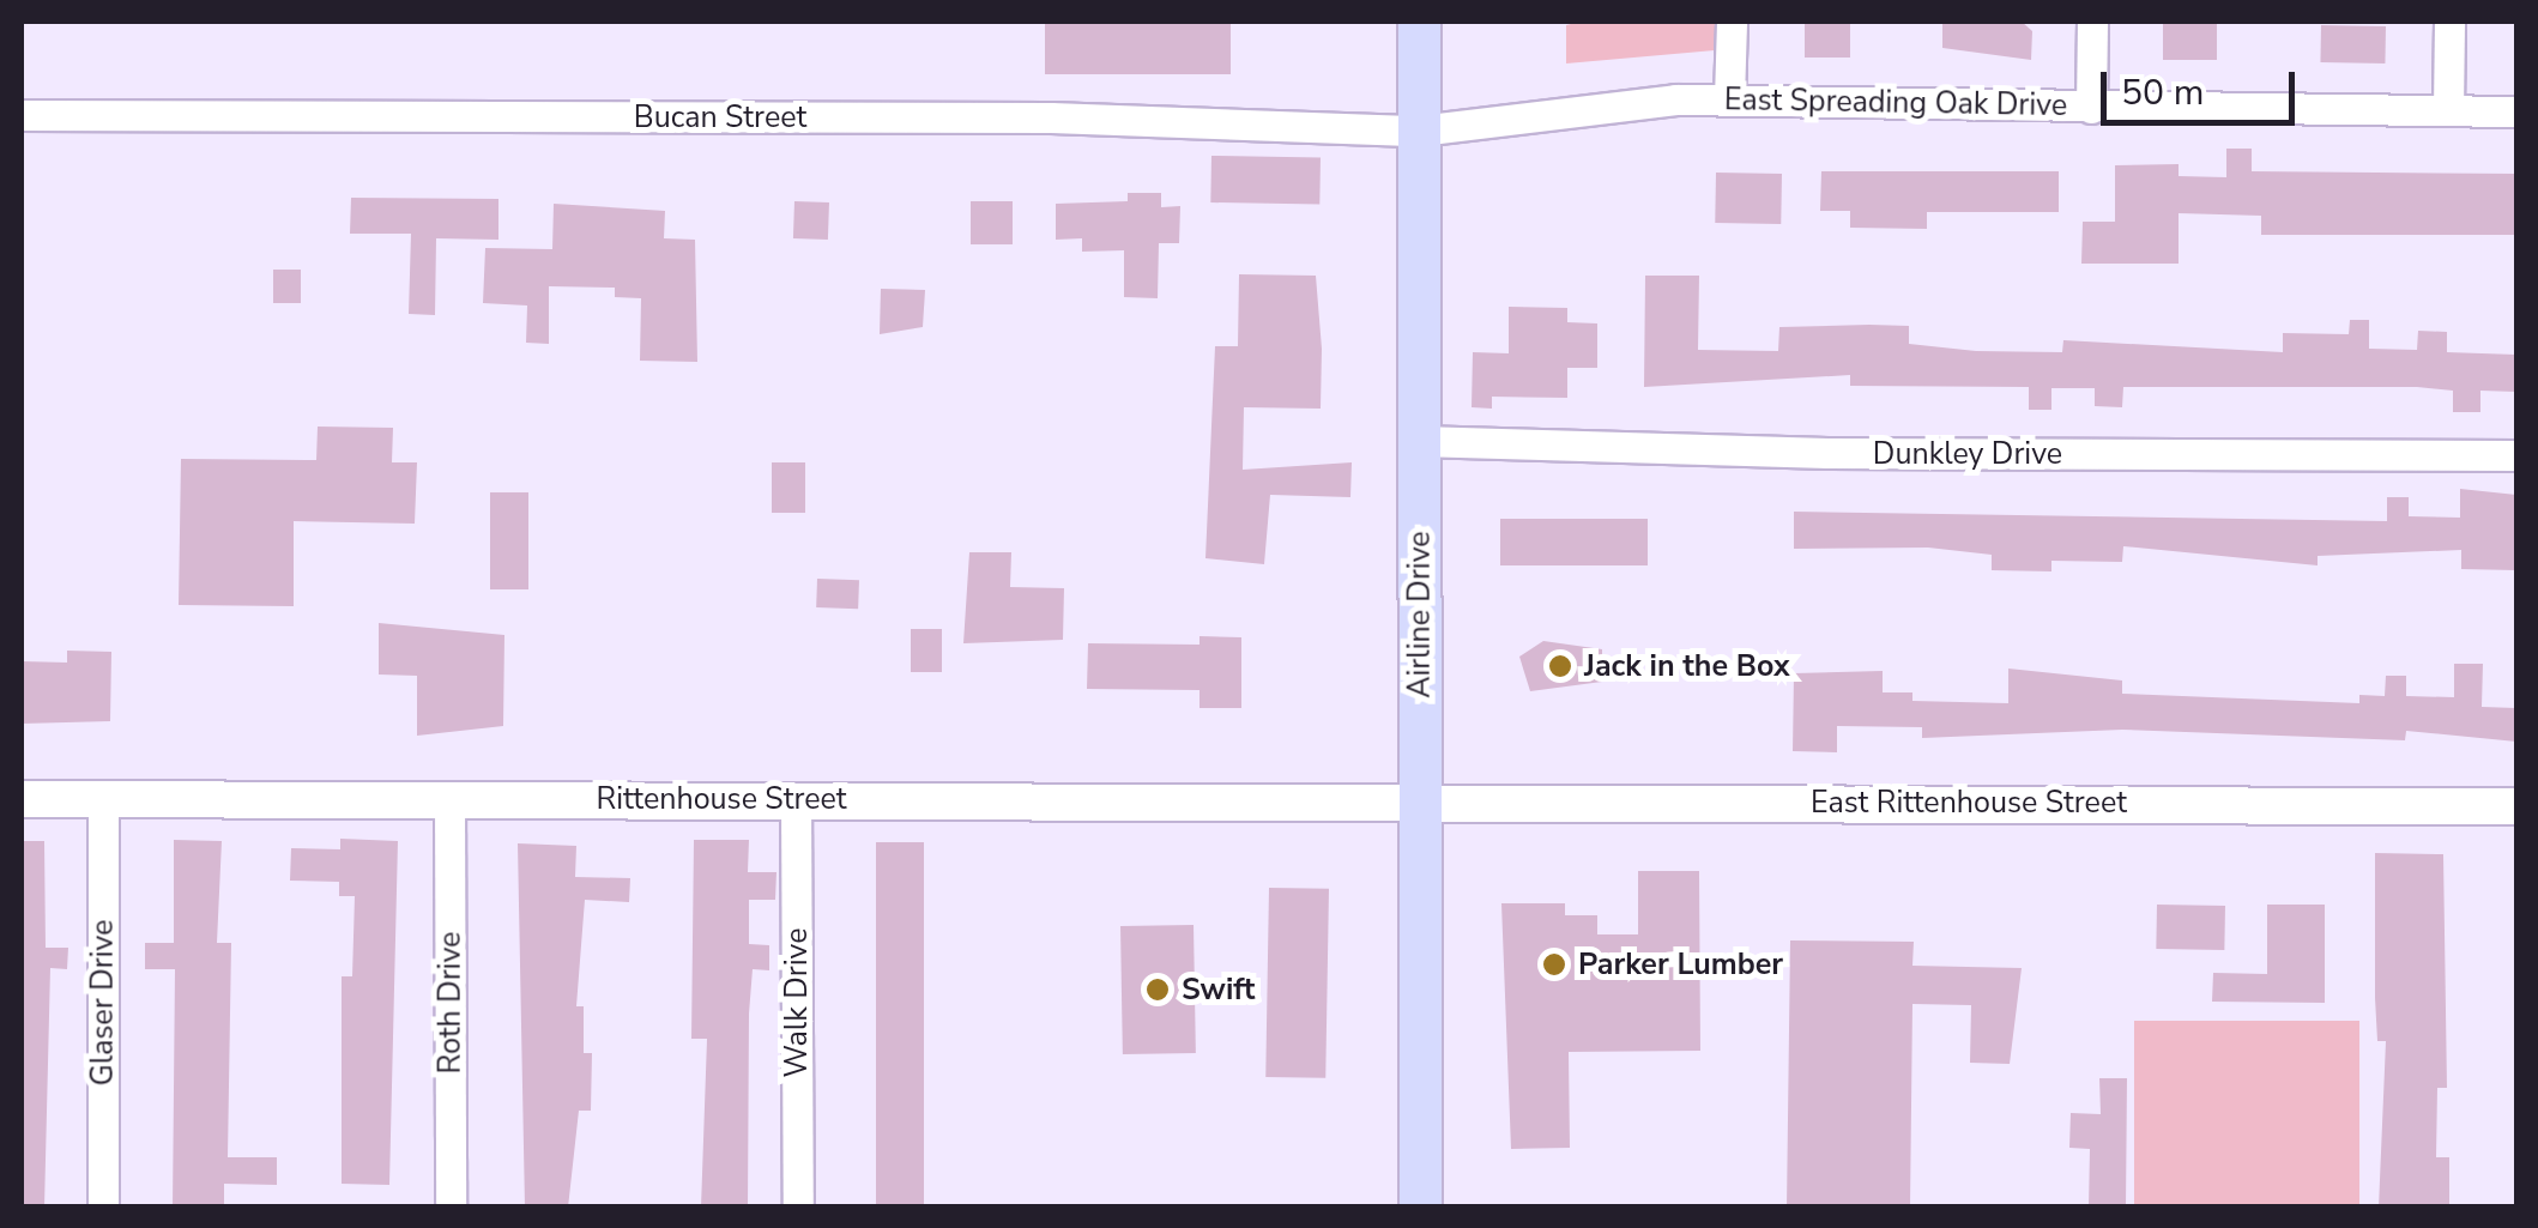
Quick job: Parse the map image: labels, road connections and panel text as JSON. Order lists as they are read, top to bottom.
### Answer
{
  "streets": {
    "main road": ["Airline Drive"],
    "street": [
      "East Spreading Oak Drive",
      "Bucan Street",
      "Dunkley Drive",
      "Rittenhouse Street",
      "East Rittenhouse Street",
      "Glaser Drive",
      "Roth Drive",
      "Walk Drive"
    ]
  },
  "crossings": [
    ["East Spreading Oak Drive", "Bucan Street"],
    ["East Spreading Oak Drive", "Airline Drive"],
    ["Bucan Street", "Airline Drive"],
    ["Dunkley Drive", "Airline Drive"],
    ["Airline Drive", "Rittenhouse Street"],
    ["Airline Drive", "East Rittenhouse Street"],
    ["Rittenhouse Street", "East Rittenhouse Street"],
    ["Rittenhouse Street", "Glaser Drive"],
    ["Rittenhouse Street", "Roth Drive"],
    ["Rittenhouse Street", "Walk Drive"]
  ],
  "places": ["Jack in the Box", "Parker Lumber", "Swift"],
  "scale_bar": "50 m"
}
